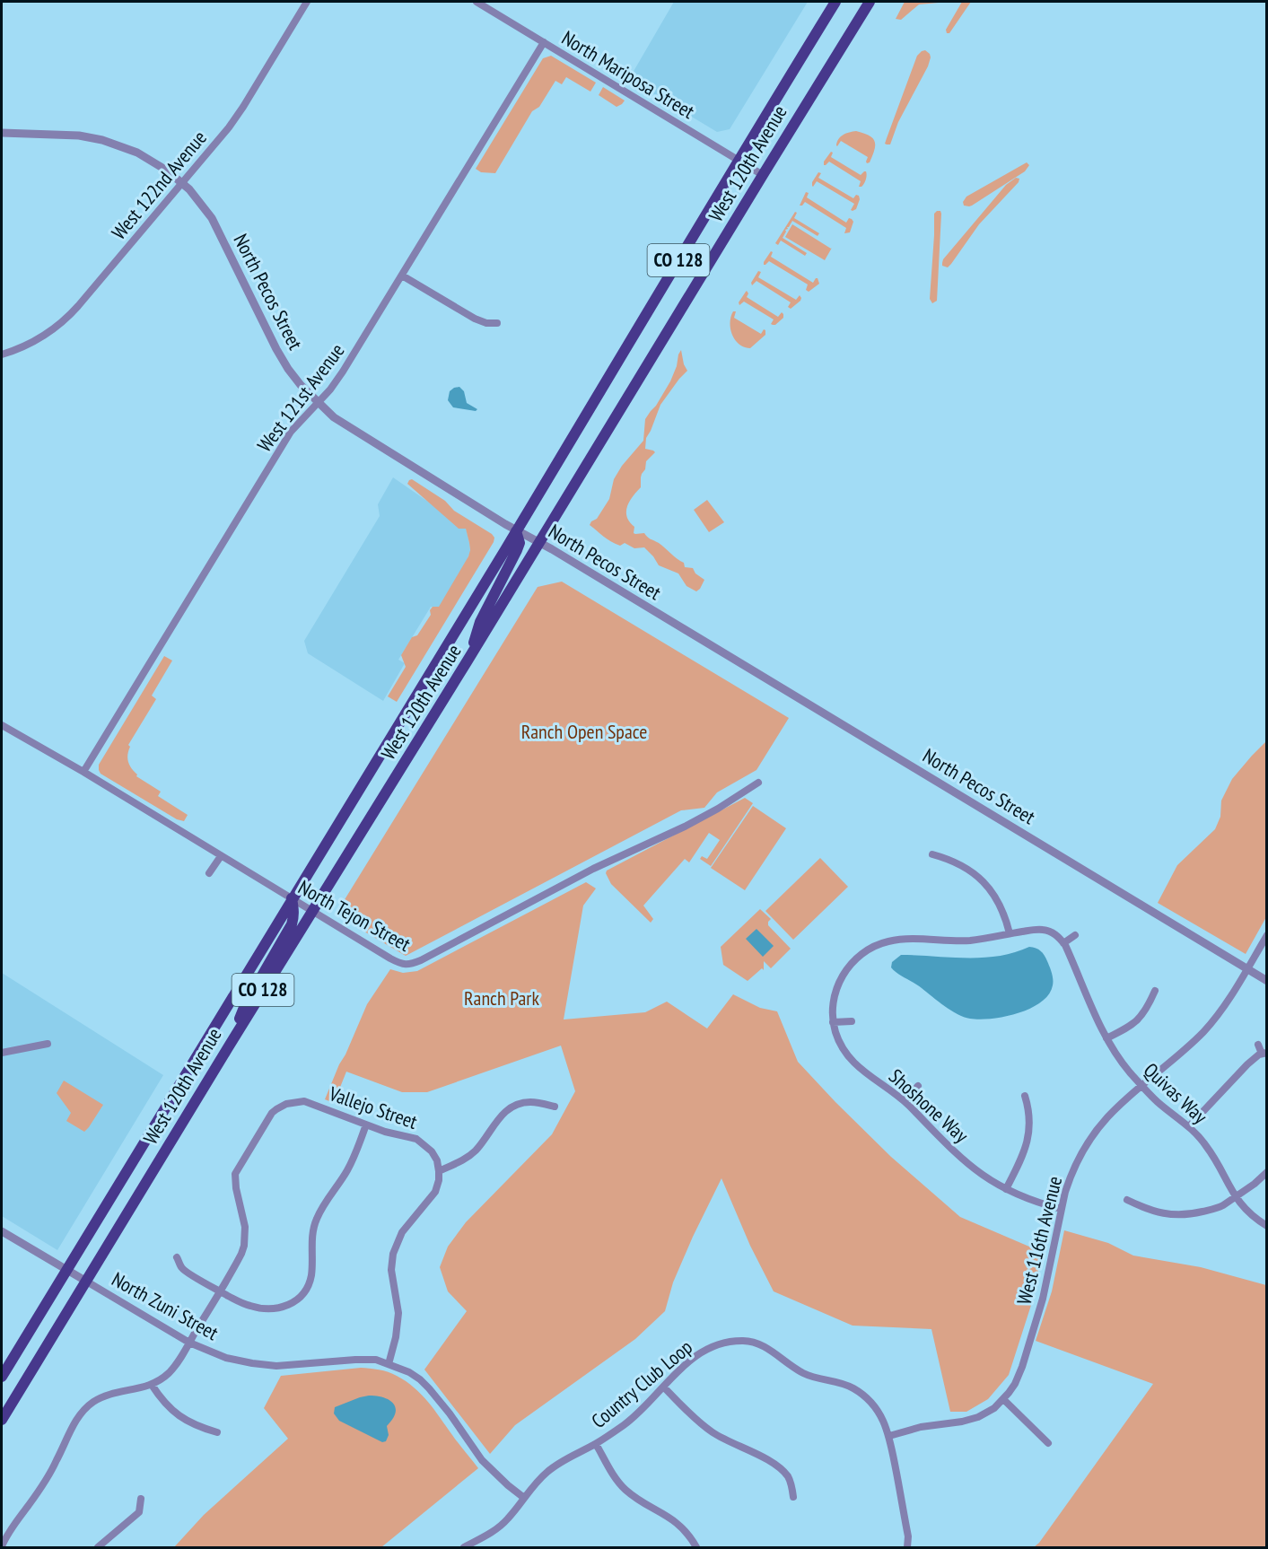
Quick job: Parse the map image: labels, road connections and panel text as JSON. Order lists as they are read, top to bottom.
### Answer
{
  "streets": {
    "main road": ["West 120th Avenue", "CO 128"],
    "street": [
      "North Mariposa Street",
      "West 122nd Avenue",
      "North Pecos Street",
      "West 121st Avenue",
      "North Tejon Street",
      "Quivas Way",
      "Shoshone Way",
      "Vallejo Street",
      "West 116th Avenue",
      "North Zuni Street",
      "Country Club Loop"
    ]
  },
  "crossings": [
    ["North Mariposa Street", "West 120th Avenue"],
    ["North Mariposa Street", "West 121st Avenue"],
    ["West 120th Avenue", "North Pecos Street"],
    ["West 120th Avenue", "North Tejon Street"],
    ["West 120th Avenue", "North Zuni Street"],
    ["West 122nd Avenue", "North Pecos Street"],
    ["North Pecos Street", "West 121st Avenue"],
    ["North Pecos Street", "West 116th Avenue"],
    ["West 121st Avenue", "North Tejon Street"],
    ["Quivas Way", "West 116th Avenue"],
    ["Shoshone Way", "West 116th Avenue"],
    ["West 116th Avenue", "Country Club Loop"],
    ["North Zuni Street", "Country Club Loop"]
  ],
  "parks": ["Ranch Open Space", "Ranch Park"]
}
